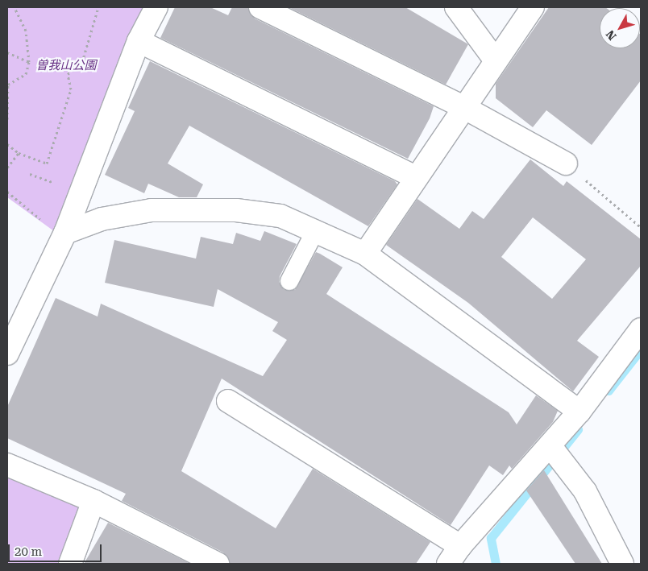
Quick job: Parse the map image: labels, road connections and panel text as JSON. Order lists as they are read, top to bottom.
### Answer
{
  "parks": ["曽我山公園"],
  "scale_bar": "20 m",
  "north": "bottom left"
}
